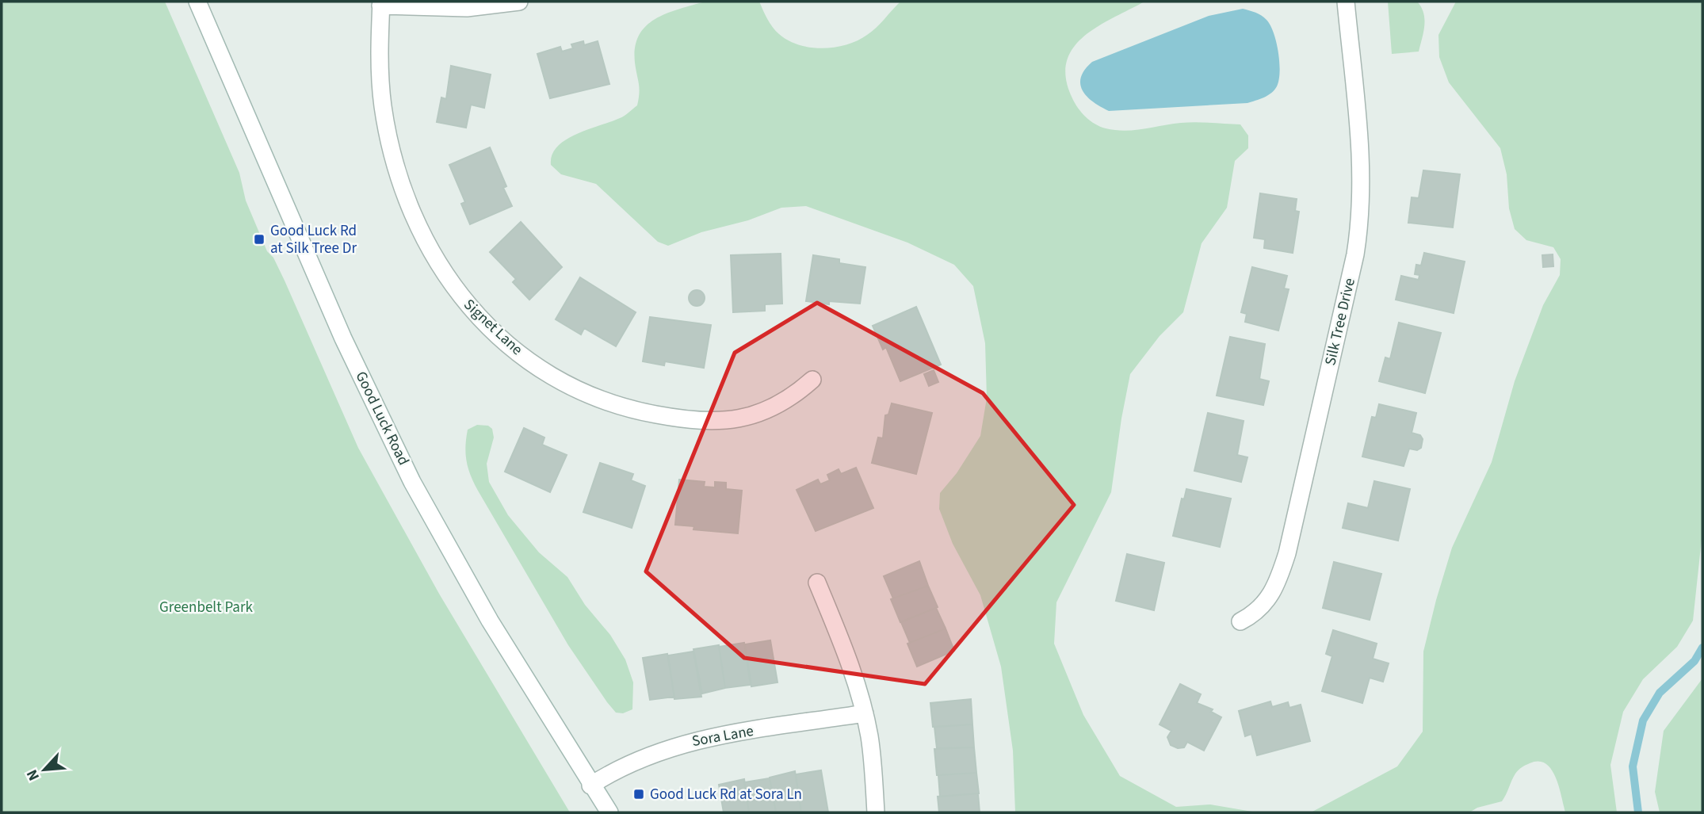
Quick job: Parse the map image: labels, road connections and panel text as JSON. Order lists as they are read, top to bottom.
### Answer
{
  "streets": {
    "street": [
      "Silk Tree Drive",
      "Signet Lane",
      "Good Luck Road",
      "Sora Lane"
    ]
  },
  "crossings": [
    ["Good Luck Road", "Sora Lane"]
  ],
  "parks": ["Greenbelt Park"],
  "places": {
    "transit": ["Good Luck Rd at Silk Tree Dr", "Good Luck Rd at Sora Ln"]
  },
  "north": "bottom left"
}
